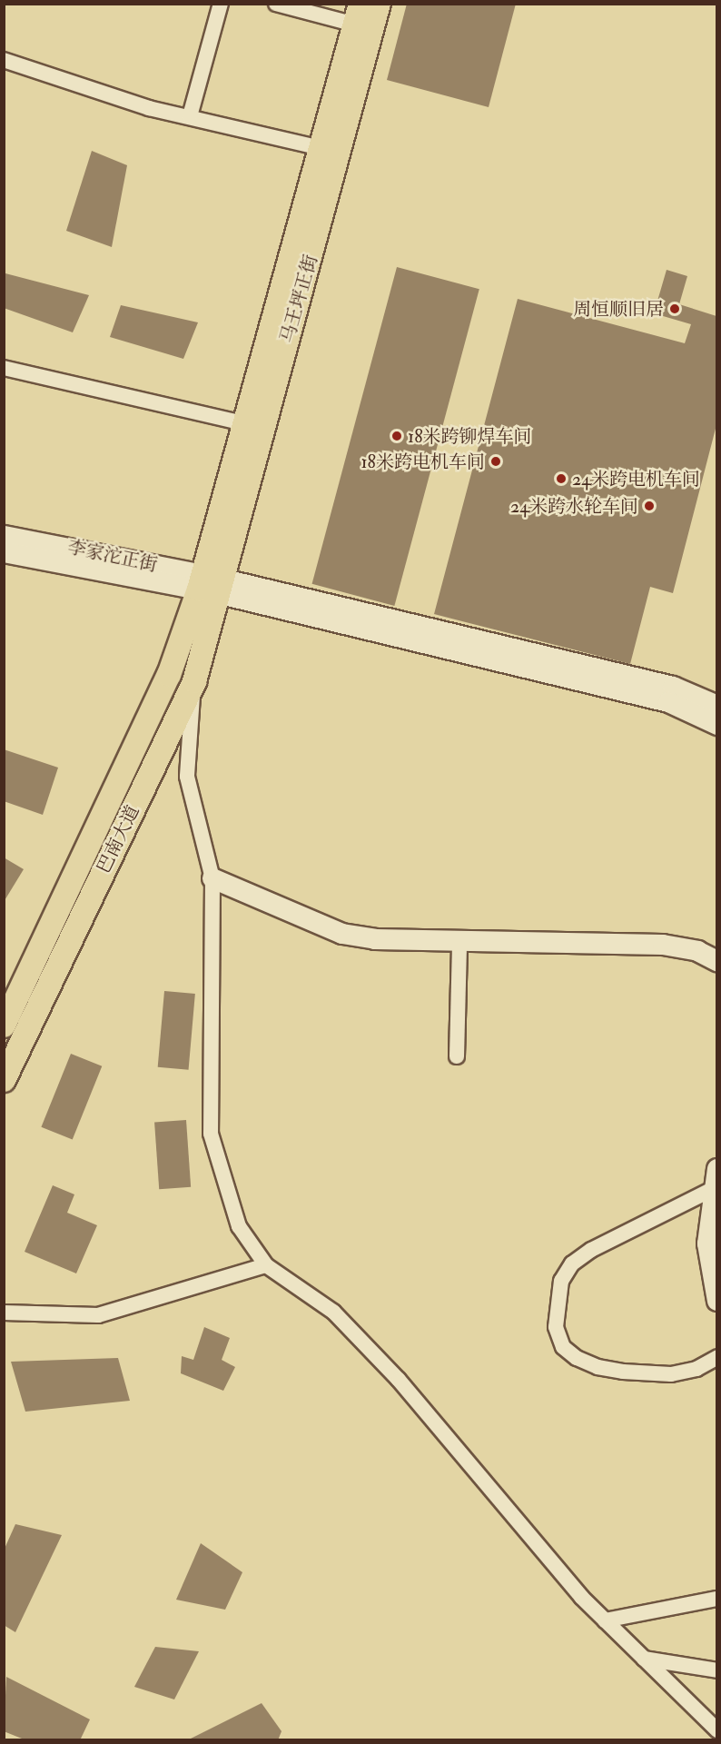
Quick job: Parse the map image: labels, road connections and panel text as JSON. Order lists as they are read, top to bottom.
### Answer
{
  "streets": {
    "main road": ["马王坪正街", "李家沱正街", "巴南大道"]
  },
  "crossings": [
    ["马王坪正街", "李家沱正街"],
    ["马王坪正街", "巴南大道"],
    ["李家沱正街", "巴南大道"]
  ],
  "places": [
    "周恒顺旧居",
    "18米跨铆焊车间",
    "18米跨电机车间",
    "24米跨电机车间",
    "24米跨水轮车间"
  ]
}
